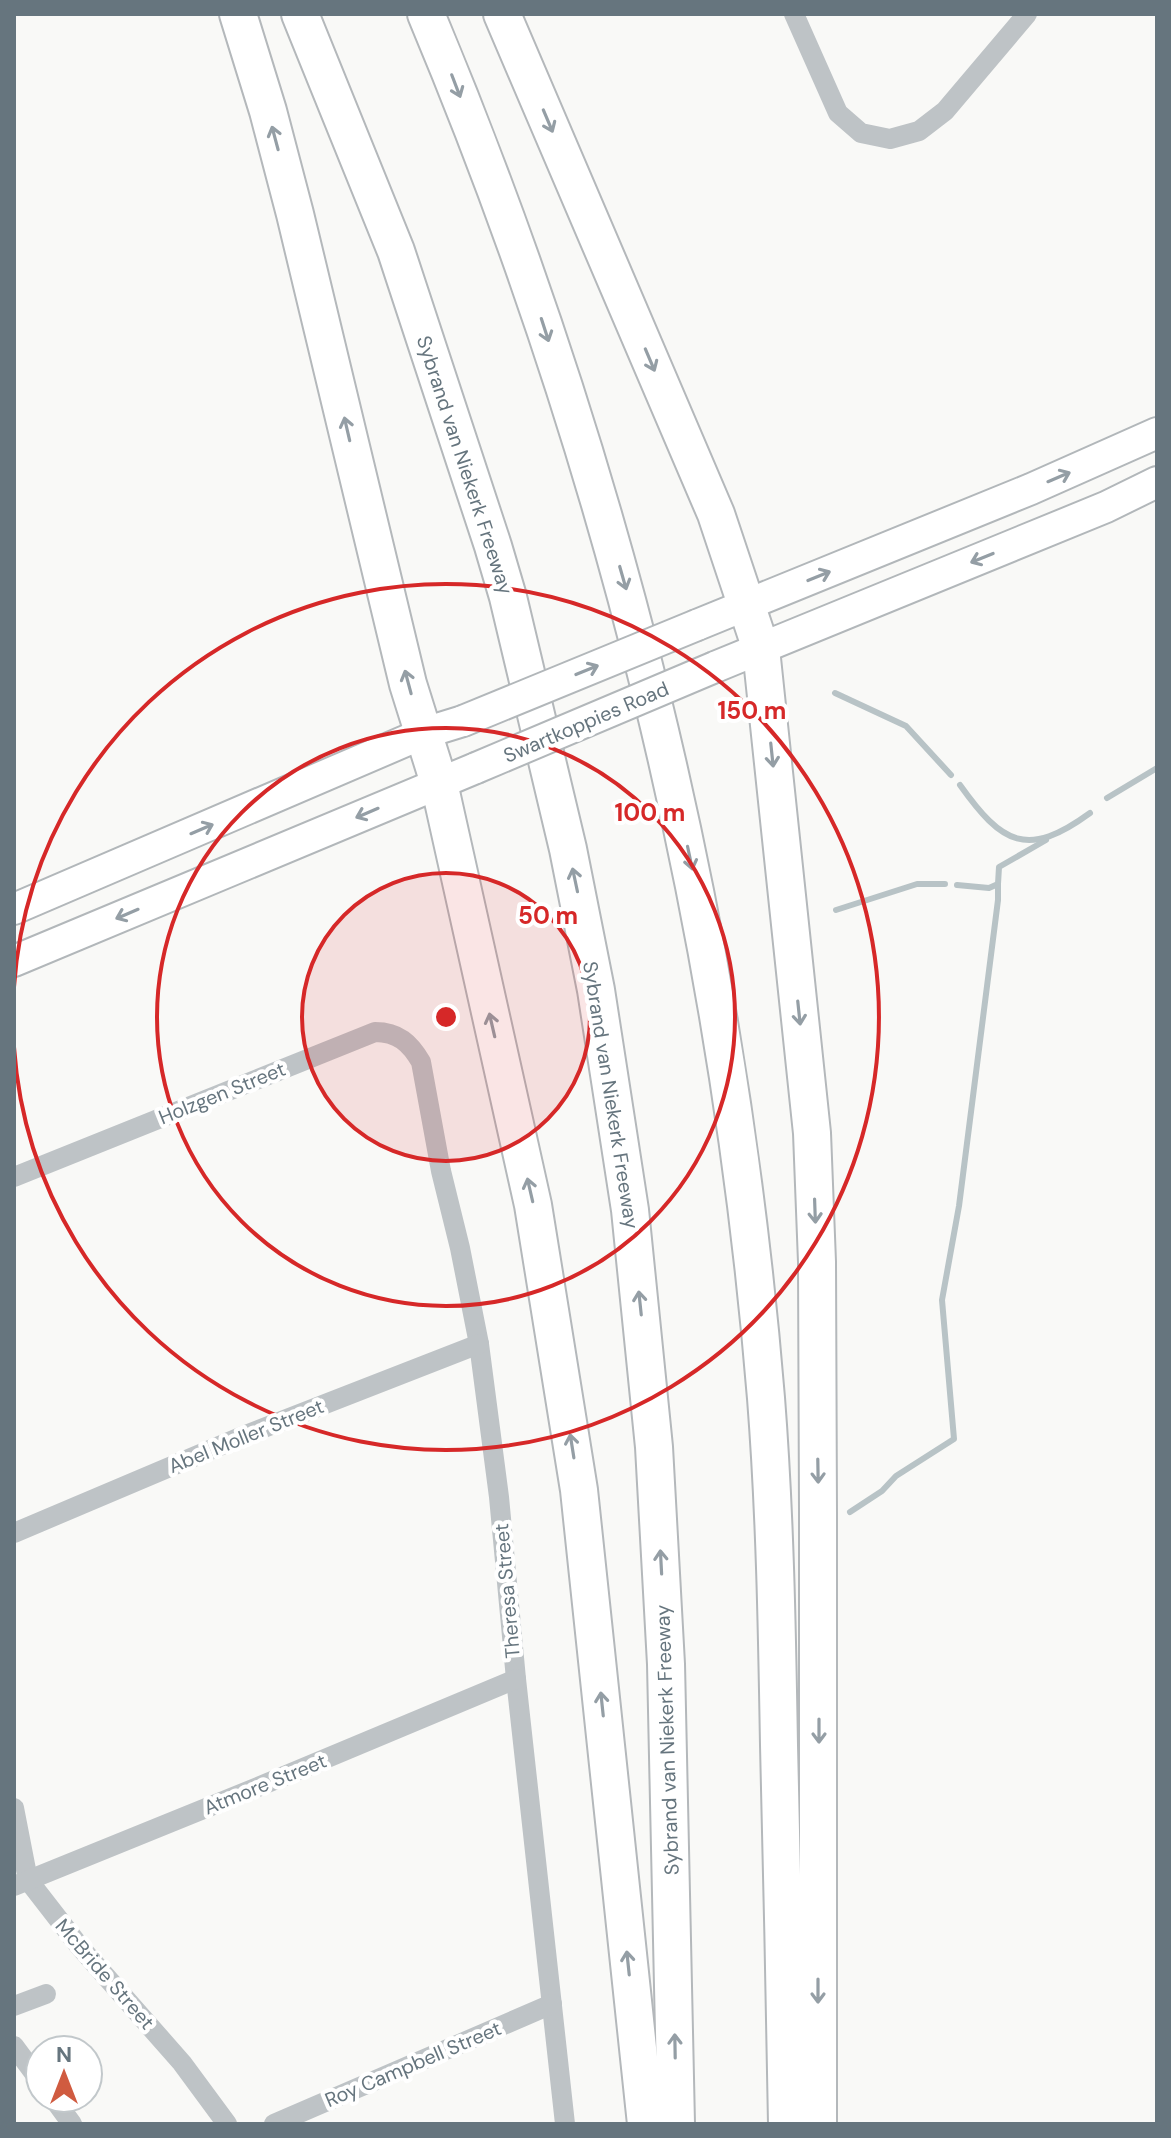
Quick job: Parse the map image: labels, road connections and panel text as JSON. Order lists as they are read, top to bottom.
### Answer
{
  "streets": {
    "highway": ["Sybrand van Niekerk Freeway"],
    "main road": ["Swartkoppies Road"],
    "street": [
      "Holzgen Street",
      "Abel Moller Street",
      "Theresa Street",
      "Atmore Street",
      "McBride Street",
      "Roy Campbell Street"
    ]
  },
  "crossings": [
    ["Holzgen Street", "Theresa Street"],
    ["Abel Moller Street", "Theresa Street"],
    ["Theresa Street", "Atmore Street"],
    ["Theresa Street", "Roy Campbell Street"],
    ["Atmore Street", "McBride Street"]
  ],
  "north": "top",
  "rings": ["150 m", "100 m", "50 m"]
}
